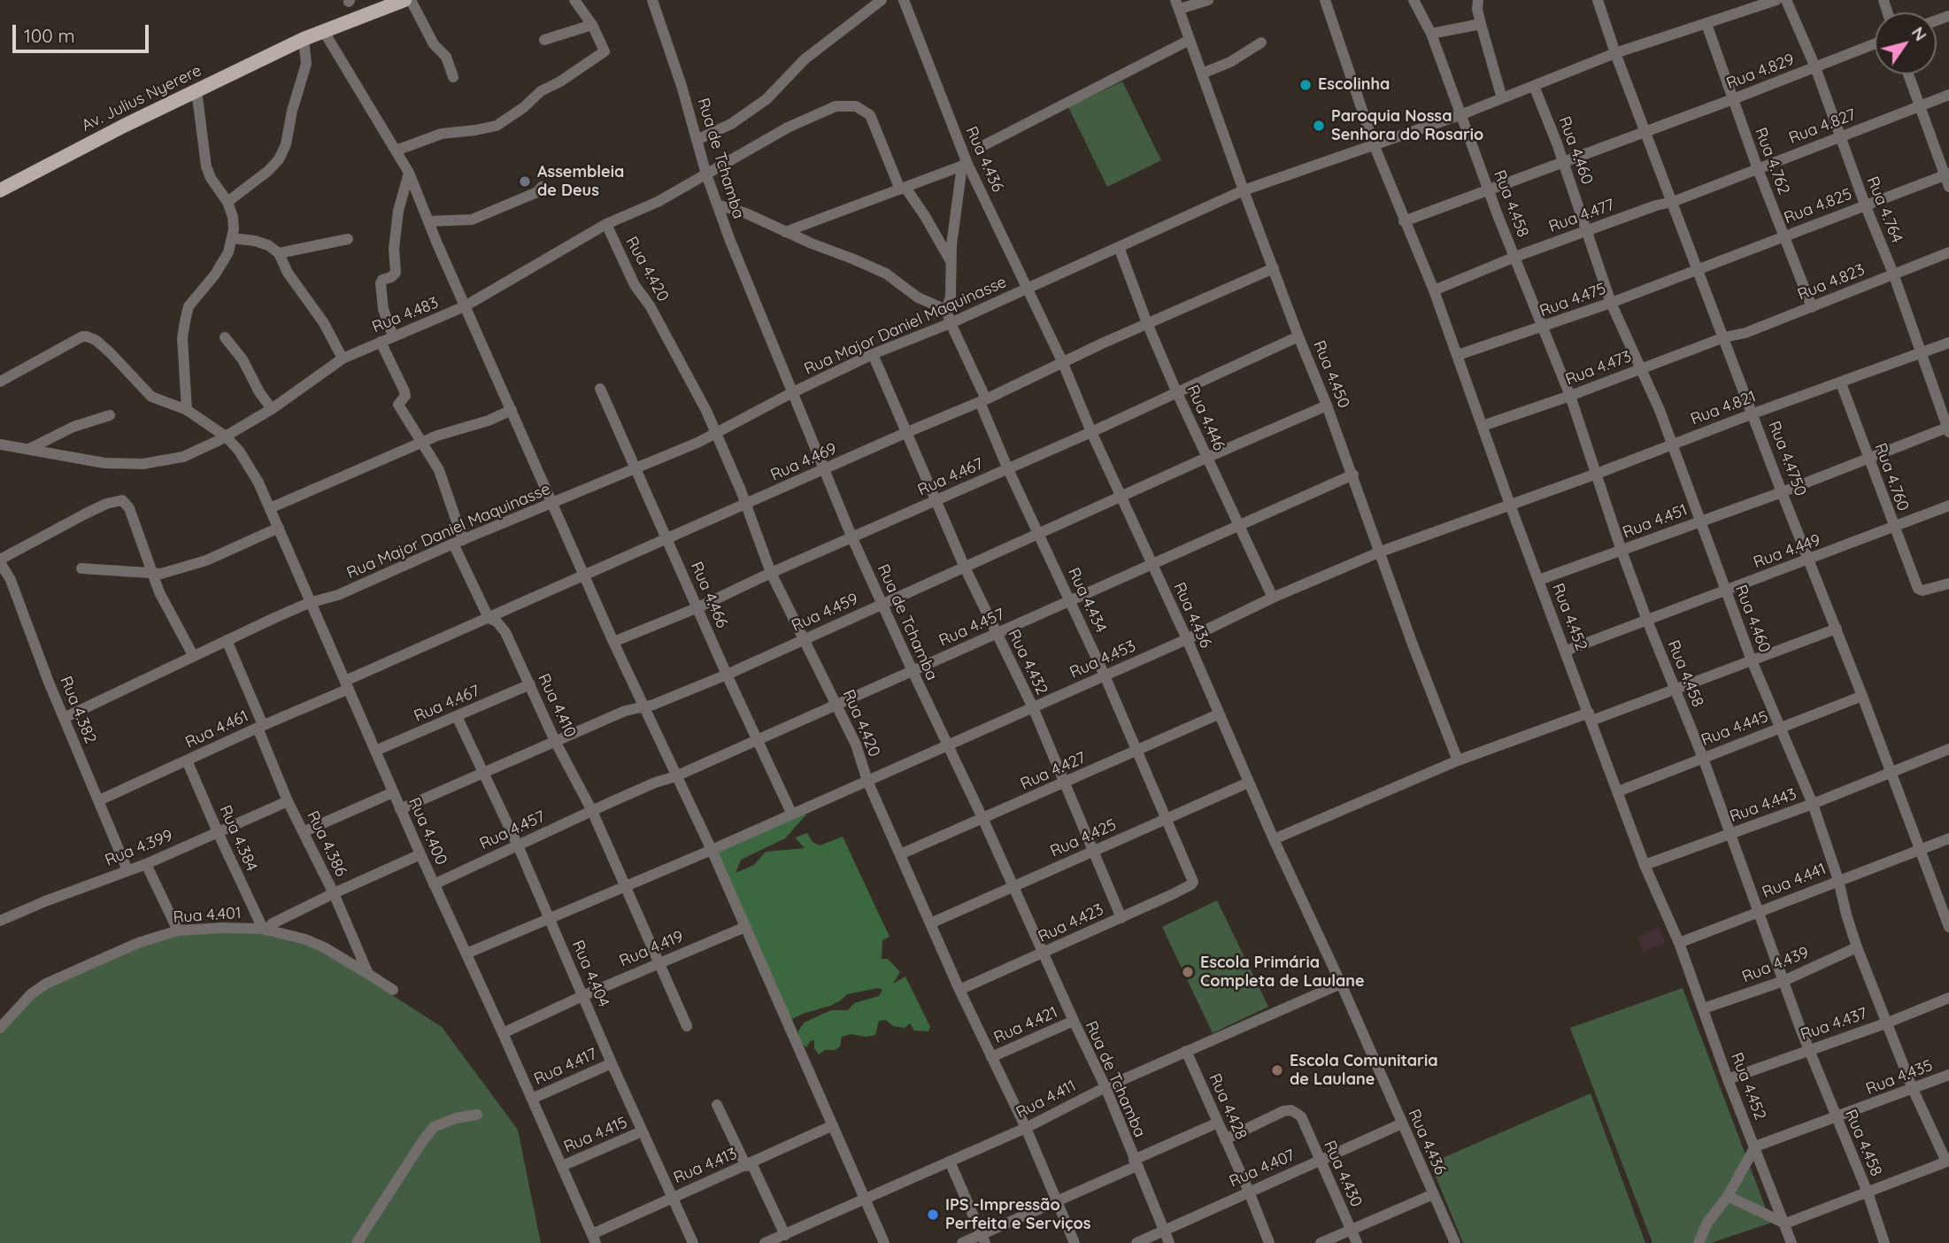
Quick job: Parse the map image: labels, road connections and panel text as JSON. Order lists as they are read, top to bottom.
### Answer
{
  "streets": {
    "main road": ["Av. Julius Nyerere"],
    "street": [
      "Rua 4.829",
      "Rua 4.827",
      "Rua 4.460",
      "Rua de Tchamba",
      "Rua 4.436",
      "Rua 4.762",
      "Rua 4.458",
      "Rua 4.825",
      "Rua 4.764",
      "Rua 4.477",
      "Rua 4.420",
      "Rua 4.823",
      "Rua 4.475",
      "Rua 4.483",
      "Rua Major Daniel Maquinasse",
      "Rua 4.473",
      "Rua 4.450",
      "Rua 4.821",
      "Rua 4.446",
      "Rua 4.4750",
      "Rua 4.469",
      "Rua 4.467",
      "Rua 4.760",
      "Rua 4.451",
      "Rua 4.449",
      "Rua 4.466",
      "Rua 4.434",
      "Rua 4.459",
      "Rua 4.452",
      "Rua 4.457",
      "Rua 4.453",
      "Rua 4.432",
      "Rua 4.410",
      "Rua 4.382",
      "Rua 4.445",
      "Rua 4.461",
      "Rua 4.427",
      "Rua 4.443",
      "Rua 4.400",
      "Rua 4.384",
      "Rua 4.425",
      "Rua 4.386",
      "Rua 4.399",
      "Rua 4.441",
      "Rua 4.401",
      "Rua 4.423",
      "Rua 4.419",
      "Rua 4.439",
      "Rua 4.404",
      "Rua 4.437",
      "Rua 4.421",
      "Rua 4.417",
      "Rua 4.435",
      "Rua 4.411",
      "Rua 4.428",
      "Rua 4.415",
      "Rua 4.413",
      "Rua 4.407",
      "Rua 4.430"
    ]
  },
  "crossings": [
    ["Rua 4.829", "Rua 4.460"],
    ["Rua 4.829", "Rua 4.762"],
    ["Rua 4.829", "Rua 4.458"],
    ["Rua 4.829", "Rua 4.764"],
    ["Rua 4.829", "Rua 4.4750"],
    ["Rua 4.829", "Rua 4.452"],
    ["Rua 4.827", "Rua 4.762"],
    ["Rua 4.827", "Rua 4.764"],
    ["Rua 4.827", "Rua 4.477"],
    ["Rua 4.827", "Rua 4.4750"],
    ["Rua 4.460", "Rua 4.477"],
    ["Rua 4.460", "Rua 4.475"],
    ["Rua 4.460", "Rua Major Daniel Maquinasse"],
    ["Rua 4.460", "Rua 4.473"],
    ["Rua 4.460", "Rua 4.821"],
    ["Rua 4.460", "Rua 4.451"],
    ["Rua 4.460", "Rua 4.449"],
    ["Rua 4.460", "Rua 4.445"],
    ["Rua 4.460", "Rua 4.443"],
    ["Rua 4.460", "Rua 4.441"],
    ["Rua 4.460", "Rua 4.439"],
    ["Rua 4.460", "Rua 4.437"],
    ["Rua 4.460", "Rua 4.435"],
    ["Rua de Tchamba", "Rua 4.483"],
    ["Rua de Tchamba", "Rua Major Daniel Maquinasse"],
    ["Rua de Tchamba", "Rua 4.469"],
    ["Rua de Tchamba", "Rua 4.467"],
    ["Rua de Tchamba", "Rua 4.459"],
    ["Rua de Tchamba", "Rua 4.457"],
    ["Rua de Tchamba", "Rua 4.453"],
    ["Rua de Tchamba", "Rua 4.427"],
    ["Rua de Tchamba", "Rua 4.425"],
    ["Rua de Tchamba", "Rua 4.423"],
    ["Rua de Tchamba", "Rua 4.421"],
    ["Rua de Tchamba", "Rua 4.411"],
    ["Rua de Tchamba", "Rua 4.407"],
    ["Rua 4.436", "Rua Major Daniel Maquinasse"],
    ["Rua 4.436", "Rua 4.469"],
    ["Rua 4.436", "Rua 4.467"],
    ["Rua 4.436", "Rua 4.459"],
    ["Rua 4.436", "Rua 4.457"],
    ["Rua 4.436", "Rua 4.453"],
    ["Rua 4.436", "Rua 4.427"],
    ["Rua 4.436", "Rua 4.425"],
    ["Rua 4.436", "Rua 4.411"],
    ["Rua 4.436", "Rua 4.407"],
    ["Rua 4.762", "Rua 4.825"],
    ["Rua 4.762", "Rua 4.823"],
    ["Rua 4.762", "Rua Major Daniel Maquinasse"],
    ["Rua 4.458", "Rua 4.477"],
    ["Rua 4.458", "Rua 4.475"],
    ["Rua 4.458", "Rua Major Daniel Maquinasse"],
    ["Rua 4.458", "Rua 4.473"],
    ["Rua 4.458", "Rua 4.821"],
    ["Rua 4.458", "Rua 4.451"],
    ["Rua 4.458", "Rua 4.449"],
    ["Rua 4.458", "Rua 4.445"],
    ["Rua 4.458", "Rua 4.443"],
    ["Rua 4.458", "Rua 4.441"],
    ["Rua 4.458", "Rua 4.439"],
    ["Rua 4.458", "Rua 4.437"],
    ["Rua 4.458", "Rua 4.435"],
    ["Rua 4.825", "Rua 4.764"],
    ["Rua 4.825", "Rua 4.475"],
    ["Rua 4.825", "Rua 4.4750"],
    ["Rua 4.764", "Rua 4.823"],
    ["Rua 4.764", "Rua 4.821"],
    ["Rua 4.764", "Rua 4.451"],
    ["Rua 4.477", "Rua 4.4750"],
    ["Rua 4.477", "Rua 4.452"],
    ["Rua 4.420", "Rua 4.483"],
    ["Rua 4.420", "Rua Major Daniel Maquinasse"],
    ["Rua 4.420", "Rua 4.469"],
    ["Rua 4.420", "Rua 4.467"],
    ["Rua 4.420", "Rua 4.459"],
    ["Rua 4.420", "Rua 4.457"],
    ["Rua 4.420", "Rua 4.453"],
    ["Rua 4.420", "Rua 4.427"],
    ["Rua 4.420", "Rua 4.425"],
    ["Rua 4.420", "Rua 4.423"],
    ["Rua 4.420", "Rua 4.421"],
    ["Rua 4.420", "Rua 4.411"],
    ["Rua 4.823", "Rua 4.473"],
    ["Rua 4.823", "Rua 4.4750"],
    ["Rua 4.475", "Rua 4.4750"],
    ["Rua 4.475", "Rua 4.452"],
    ["Rua 4.483", "Rua 4.410"],
    ["Rua 4.483", "Rua 4.400"],
    ["Rua Major Daniel Maquinasse", "Rua 4.450"],
    ["Rua Major Daniel Maquinasse", "Rua 4.446"],
    ["Rua Major Daniel Maquinasse", "Rua 4.4750"],
    ["Rua Major Daniel Maquinasse", "Rua 4.466"],
    ["Rua Major Daniel Maquinasse", "Rua 4.434"],
    ["Rua Major Daniel Maquinasse", "Rua 4.452"],
    ["Rua Major Daniel Maquinasse", "Rua 4.432"],
    ["Rua Major Daniel Maquinasse", "Rua 4.410"],
    ["Rua Major Daniel Maquinasse", "Rua 4.382"],
    ["Rua Major Daniel Maquinasse", "Rua 4.400"],
    ["Rua Major Daniel Maquinasse", "Rua 4.386"],
    ["Rua 4.473", "Rua 4.4750"],
    ["Rua 4.473", "Rua 4.452"],
    ["Rua 4.450", "Rua 4.469"],
    ["Rua 4.450", "Rua 4.467"],
    ["Rua 4.450", "Rua 4.459"],
    ["Rua 4.450", "Rua 4.457"],
    ["Rua 4.450", "Rua 4.453"],
    ["Rua 4.821", "Rua 4.4750"],
    ["Rua 4.821", "Rua 4.760"],
    ["Rua 4.821", "Rua 4.452"],
    ["Rua 4.821", "Rua 4.453"],
    ["Rua 4.446", "Rua 4.469"],
    ["Rua 4.446", "Rua 4.467"],
    ["Rua 4.446", "Rua 4.459"],
    ["Rua 4.446", "Rua 4.457"],
    ["Rua 4.446", "Rua 4.453"],
    ["Rua 4.4750", "Rua 4.451"],
    ["Rua 4.4750", "Rua 4.449"],
    ["Rua 4.4750", "Rua 4.445"],
    ["Rua 4.4750", "Rua 4.443"],
    ["Rua 4.4750", "Rua 4.441"],
    ["Rua 4.469", "Rua 4.466"],
    ["Rua 4.469", "Rua 4.434"],
    ["Rua 4.469", "Rua 4.432"],
    ["Rua 4.469", "Rua 4.410"],
    ["Rua 4.469", "Rua 4.461"],
    ["Rua 4.469", "Rua 4.400"],
    ["Rua 4.467", "Rua 4.466"],
    ["Rua 4.467", "Rua 4.434"],
    ["Rua 4.467", "Rua 4.432"],
    ["Rua 4.467", "Rua 4.410"],
    ["Rua 4.467", "Rua 4.400"],
    ["Rua 4.467", "Rua 4.404"],
    ["Rua 4.760", "Rua 4.451"],
    ["Rua 4.760", "Rua 4.449"],
    ["Rua 4.451", "Rua 4.452"],
    ["Rua 4.449", "Rua 4.452"],
    ["Rua 4.466", "Rua 4.459"],
    ["Rua 4.466", "Rua 4.457"],
    ["Rua 4.466", "Rua 4.453"],
    ["Rua 4.434", "Rua 4.459"],
    ["Rua 4.434", "Rua 4.457"],
    ["Rua 4.434", "Rua 4.453"],
    ["Rua 4.434", "Rua 4.427"],
    ["Rua 4.434", "Rua 4.425"],
    ["Rua 4.434", "Rua 4.423"],
    ["Rua 4.459", "Rua 4.432"],
    ["Rua 4.459", "Rua 4.410"],
    ["Rua 4.459", "Rua 4.400"],
    ["Rua 4.459", "Rua 4.404"],
    ["Rua 4.452", "Rua 4.453"],
    ["Rua 4.452", "Rua 4.445"],
    ["Rua 4.452", "Rua 4.443"],
    ["Rua 4.452", "Rua 4.441"],
    ["Rua 4.452", "Rua 4.439"],
    ["Rua 4.452", "Rua 4.437"],
    ["Rua 4.452", "Rua 4.435"],
    ["Rua 4.457", "Rua 4.432"],
    ["Rua 4.457", "Rua 4.410"],
    ["Rua 4.457", "Rua 4.400"],
    ["Rua 4.457", "Rua 4.404"],
    ["Rua 4.453", "Rua 4.432"],
    ["Rua 4.453", "Rua 4.410"],
    ["Rua 4.453", "Rua 4.400"],
    ["Rua 4.453", "Rua 4.404"],
    ["Rua 4.432", "Rua 4.427"],
    ["Rua 4.432", "Rua 4.425"],
    ["Rua 4.432", "Rua 4.423"],
    ["Rua 4.410", "Rua 4.419"],
    ["Rua 4.382", "Rua 4.461"],
    ["Rua 4.382", "Rua 4.399"],
    ["Rua 4.461", "Rua 4.400"],
    ["Rua 4.461", "Rua 4.384"],
    ["Rua 4.461", "Rua 4.386"],
    ["Rua 4.400", "Rua 4.419"],
    ["Rua 4.400", "Rua 4.417"],
    ["Rua 4.400", "Rua 4.415"],
    ["Rua 4.400", "Rua 4.413"],
    ["Rua 4.384", "Rua 4.399"],
    ["Rua 4.384", "Rua 4.401"],
    ["Rua 4.386", "Rua 4.399"],
    ["Rua 4.386", "Rua 4.401"],
    ["Rua 4.419", "Rua 4.404"],
    ["Rua 4.404", "Rua 4.417"],
    ["Rua 4.404", "Rua 4.415"],
    ["Rua 4.404", "Rua 4.413"],
    ["Rua 4.411", "Rua 4.428"],
    ["Rua 4.428", "Rua 4.407"],
    ["Rua 4.428", "Rua 4.430"],
    ["Rua 4.407", "Rua 4.430"]
  ],
  "places": [
    "Escolinha",
    "Paroquia Nossa Senhora do Rosario",
    "Assembleia de Deus",
    "Escola Primária Completa de Laulane",
    "Escola Comunitaria de Laulane",
    "IPS -Impressão Perfeita e Serviços"
  ],
  "scale_bar": "100 m",
  "north": "top right"
}
